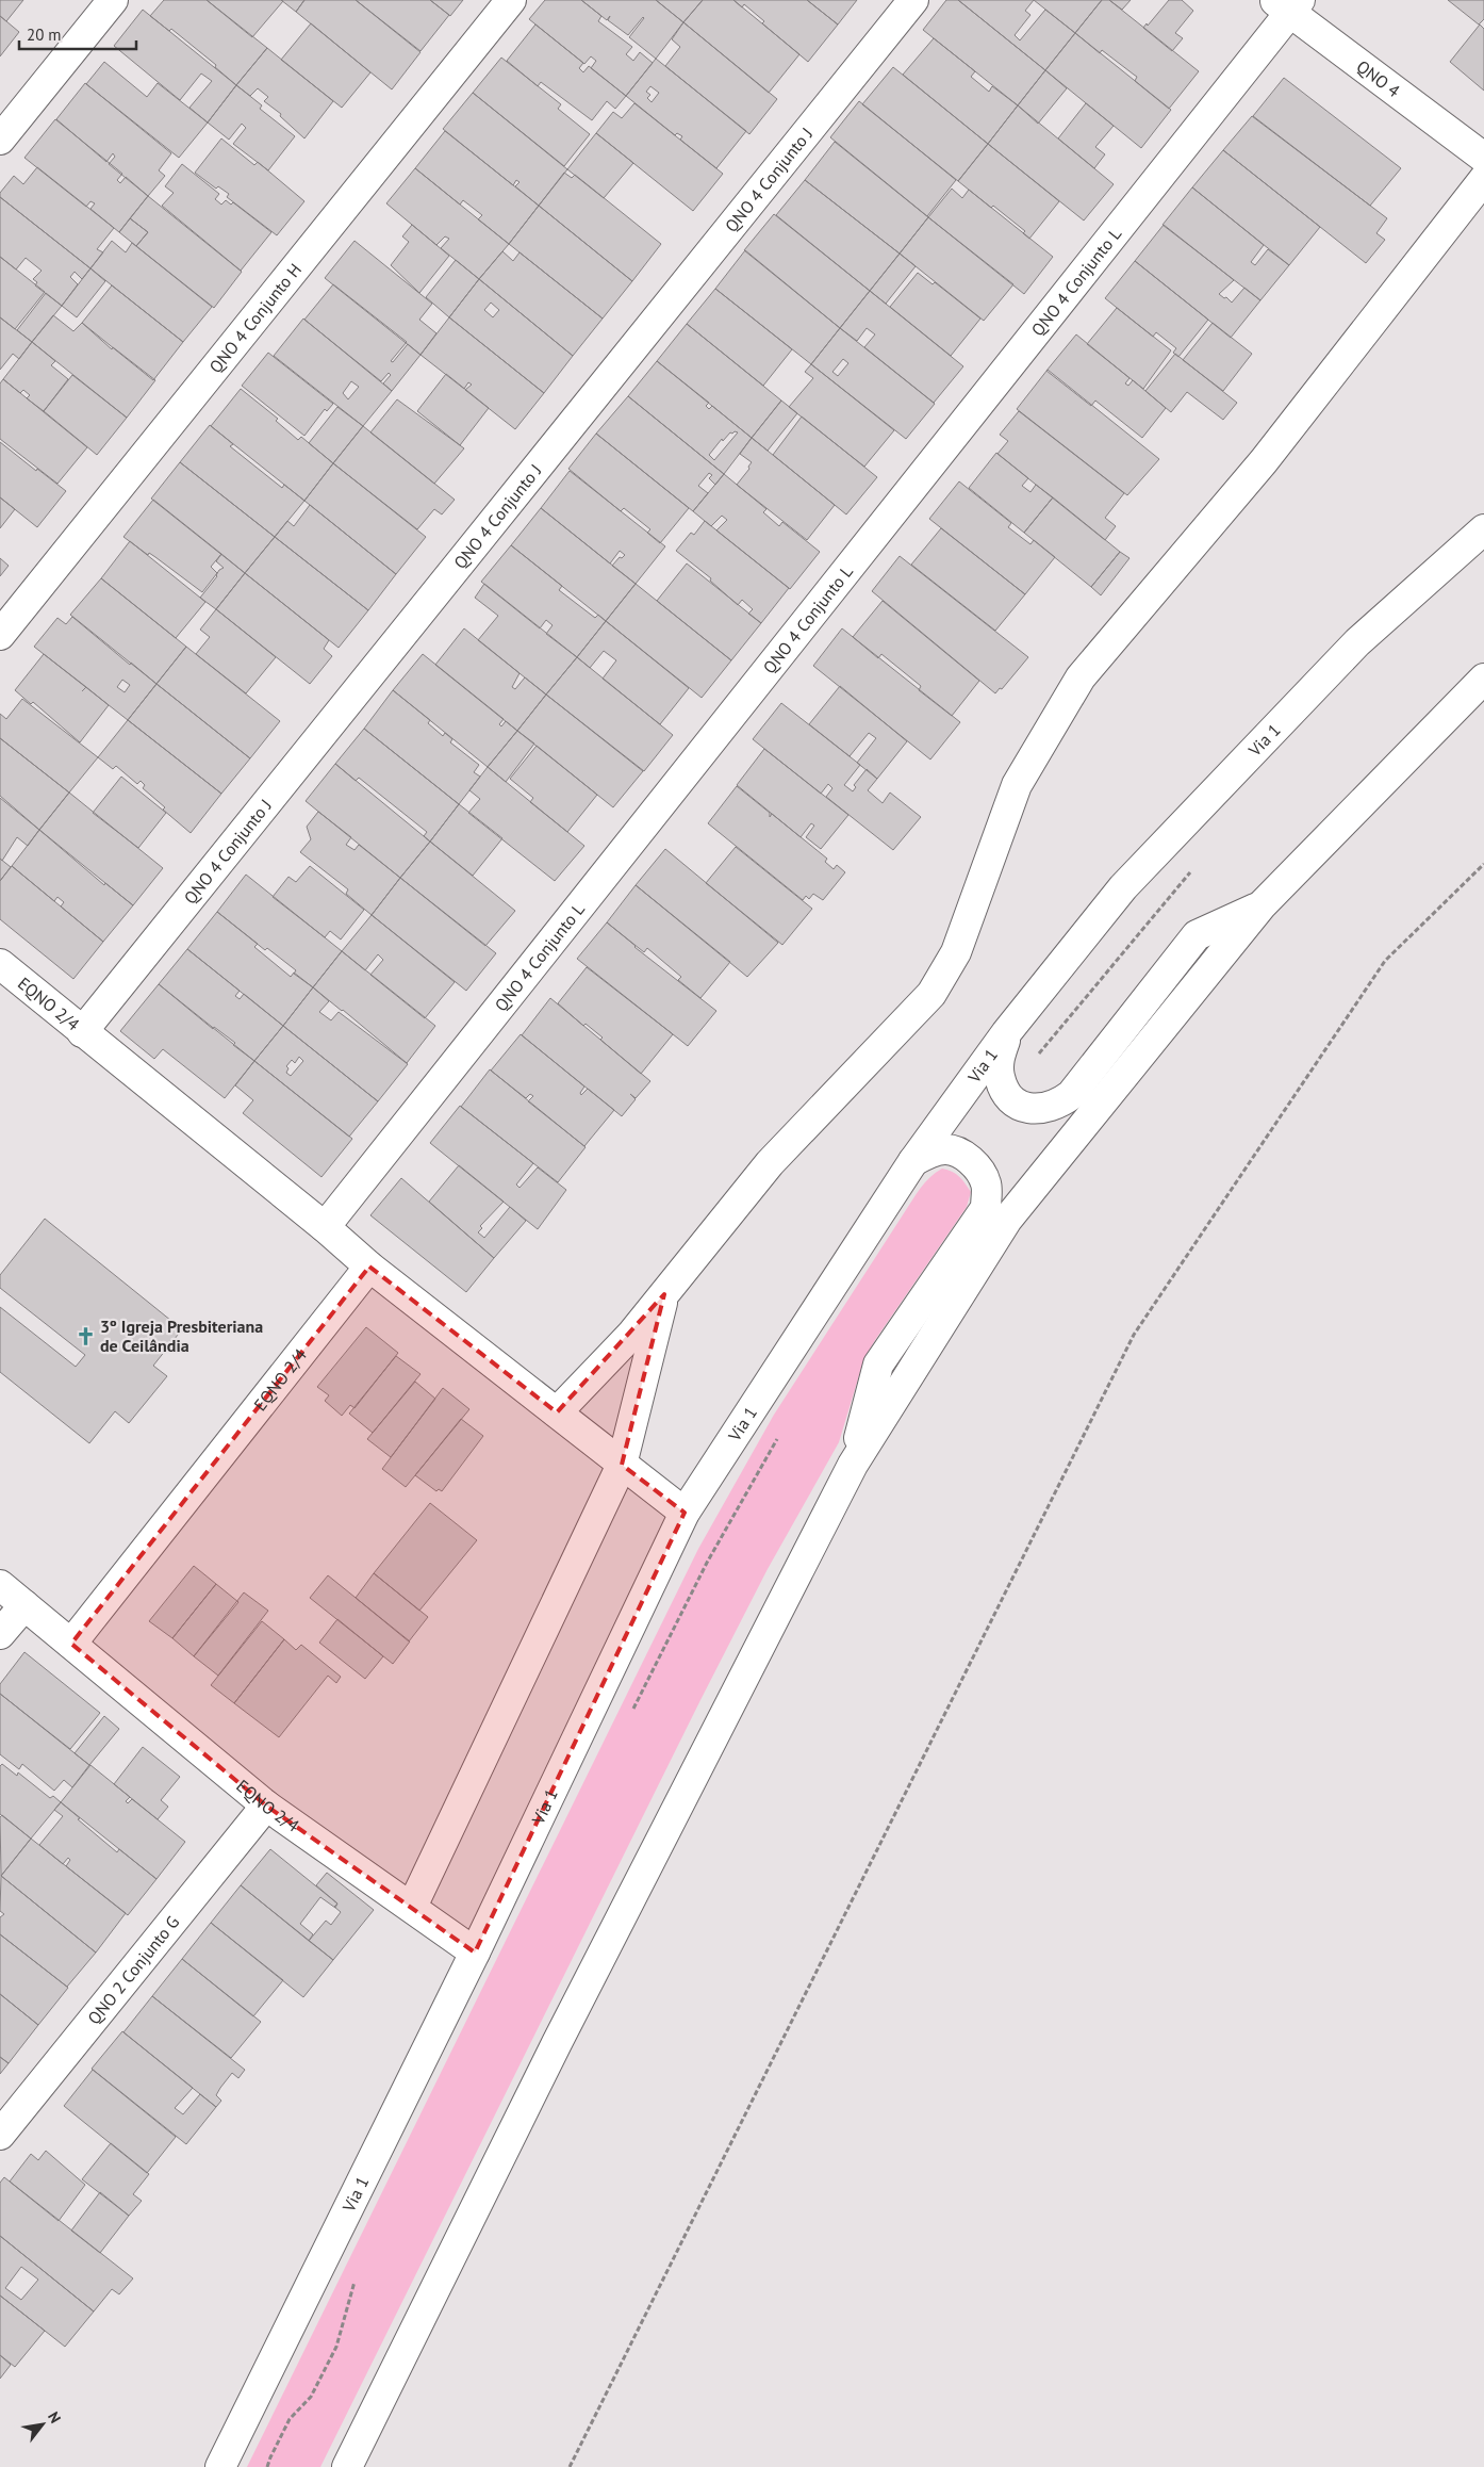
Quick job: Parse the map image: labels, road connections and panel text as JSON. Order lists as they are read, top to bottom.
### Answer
{
  "streets": {
    "street": [
      "QNO 4",
      "QNO 4 Conjunto J",
      "QNO 4 Conjunto L",
      "QNO 4 Conjunto H",
      "Via 1",
      "EQNO 2/4",
      "QNO 2 Conjunto G"
    ]
  },
  "crossings": [
    ["QNO 4", "QNO 4 Conjunto L"],
    ["QNO 4 Conjunto J", "EQNO 2/4"],
    ["QNO 4 Conjunto L", "EQNO 2/4"],
    ["Via 1", "EQNO 2/4"],
    ["EQNO 2/4", "QNO 2 Conjunto G"]
  ],
  "places": {
    "church": ["3º Igreja Presbiteriana de Ceilândia"]
  },
  "scale_bar": "20 m",
  "north": "top right"
}
